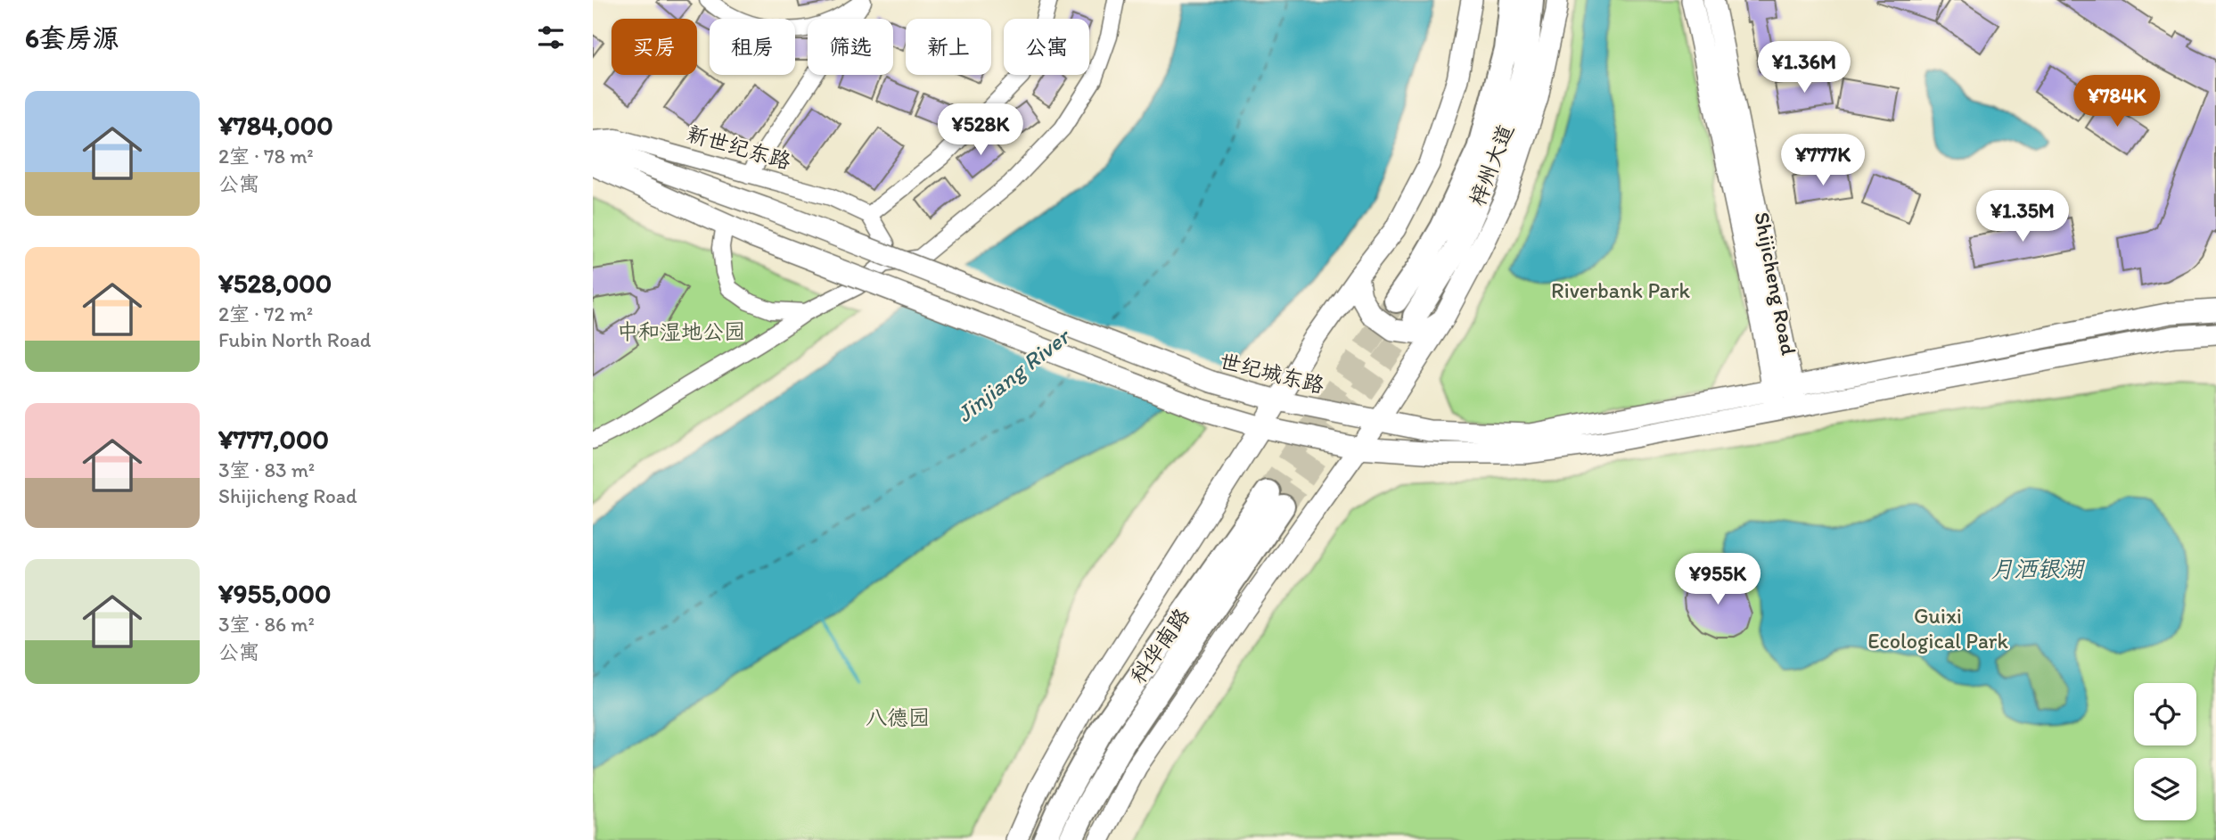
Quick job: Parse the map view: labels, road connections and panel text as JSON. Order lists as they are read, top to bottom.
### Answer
{
  "streets": {
    "highway": ["梓州大道", "科华南路"],
    "main road": ["新世纪东路", "Shijicheng Road", "世纪城东路"]
  },
  "crossings": [
    ["新世纪东路", "世纪城东路"],
    ["Shijicheng Road", "世纪城东路"]
  ],
  "water": ["Jinjiang River", "月洒银湖"],
  "parks": [
    "Riverbank Park",
    "中和湿地公园",
    "Guixi Ecological Park",
    "八德园"
  ],
  "page": {
    "heading": "6套房源",
    "chip": [
      "买房",
      "租房",
      "筛选",
      "新上",
      "公寓"
    ],
    "price": [
      "¥1.36M",
      "¥784K",
      "¥528K",
      "¥777K",
      "¥1.35M",
      "¥955K"
    ],
    "list": [
      {
        "name": "¥784,000",
        "note": "2室 · 78 m² · 公寓"
      },
      {
        "name": "¥528,000",
        "note": "2室 · 72 m² · Fubin North Road"
      },
      {
        "name": "¥777,000",
        "note": "3室 · 83 m² · Shijicheng Road"
      },
      {
        "name": "¥955,000",
        "note": "3室 · 86 m² · 公寓"
      }
    ]
  }
}
